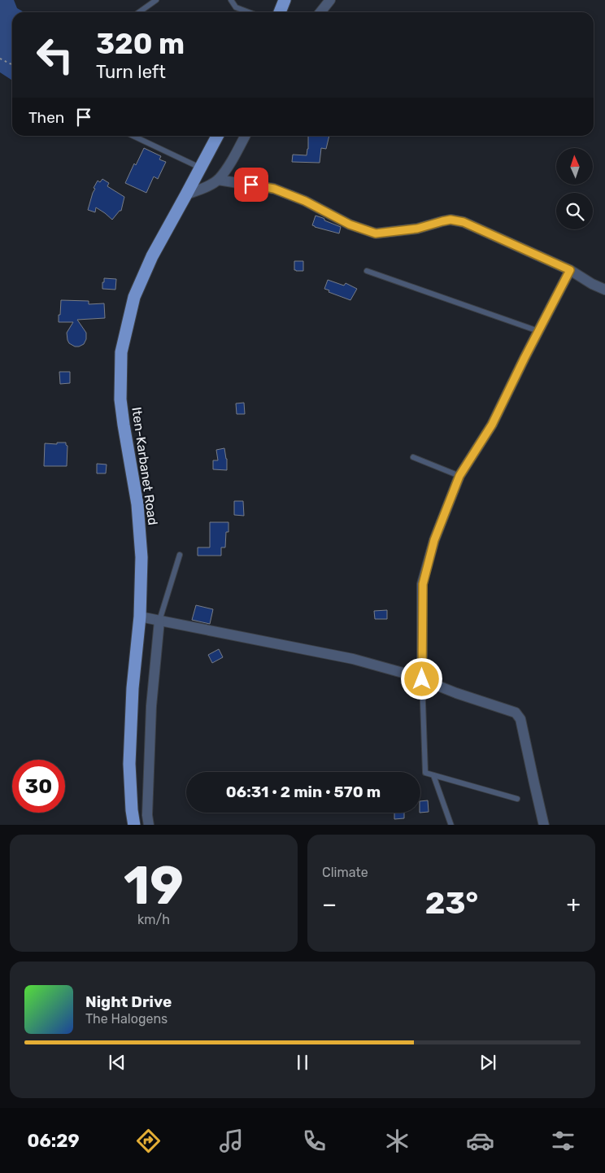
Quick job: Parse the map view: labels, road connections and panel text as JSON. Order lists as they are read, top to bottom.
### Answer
{
  "streets": {
    "main road": ["Iten-Karbanet Road"]
  },
  "north": "top",
  "page": {
    "turn": ["320 m", "Turn left"],
    "then": "Then",
    "limit": "30",
    "trip": "06:31 · 2 min · 570 m",
    "tile": [
      ["19", "km/h"],
      "Climate"
    ],
    "heat": ["−", "23°", "+"],
    "song": ["Night Drive", "The Halogens"],
    "tabs": "06:29"
  }
}
